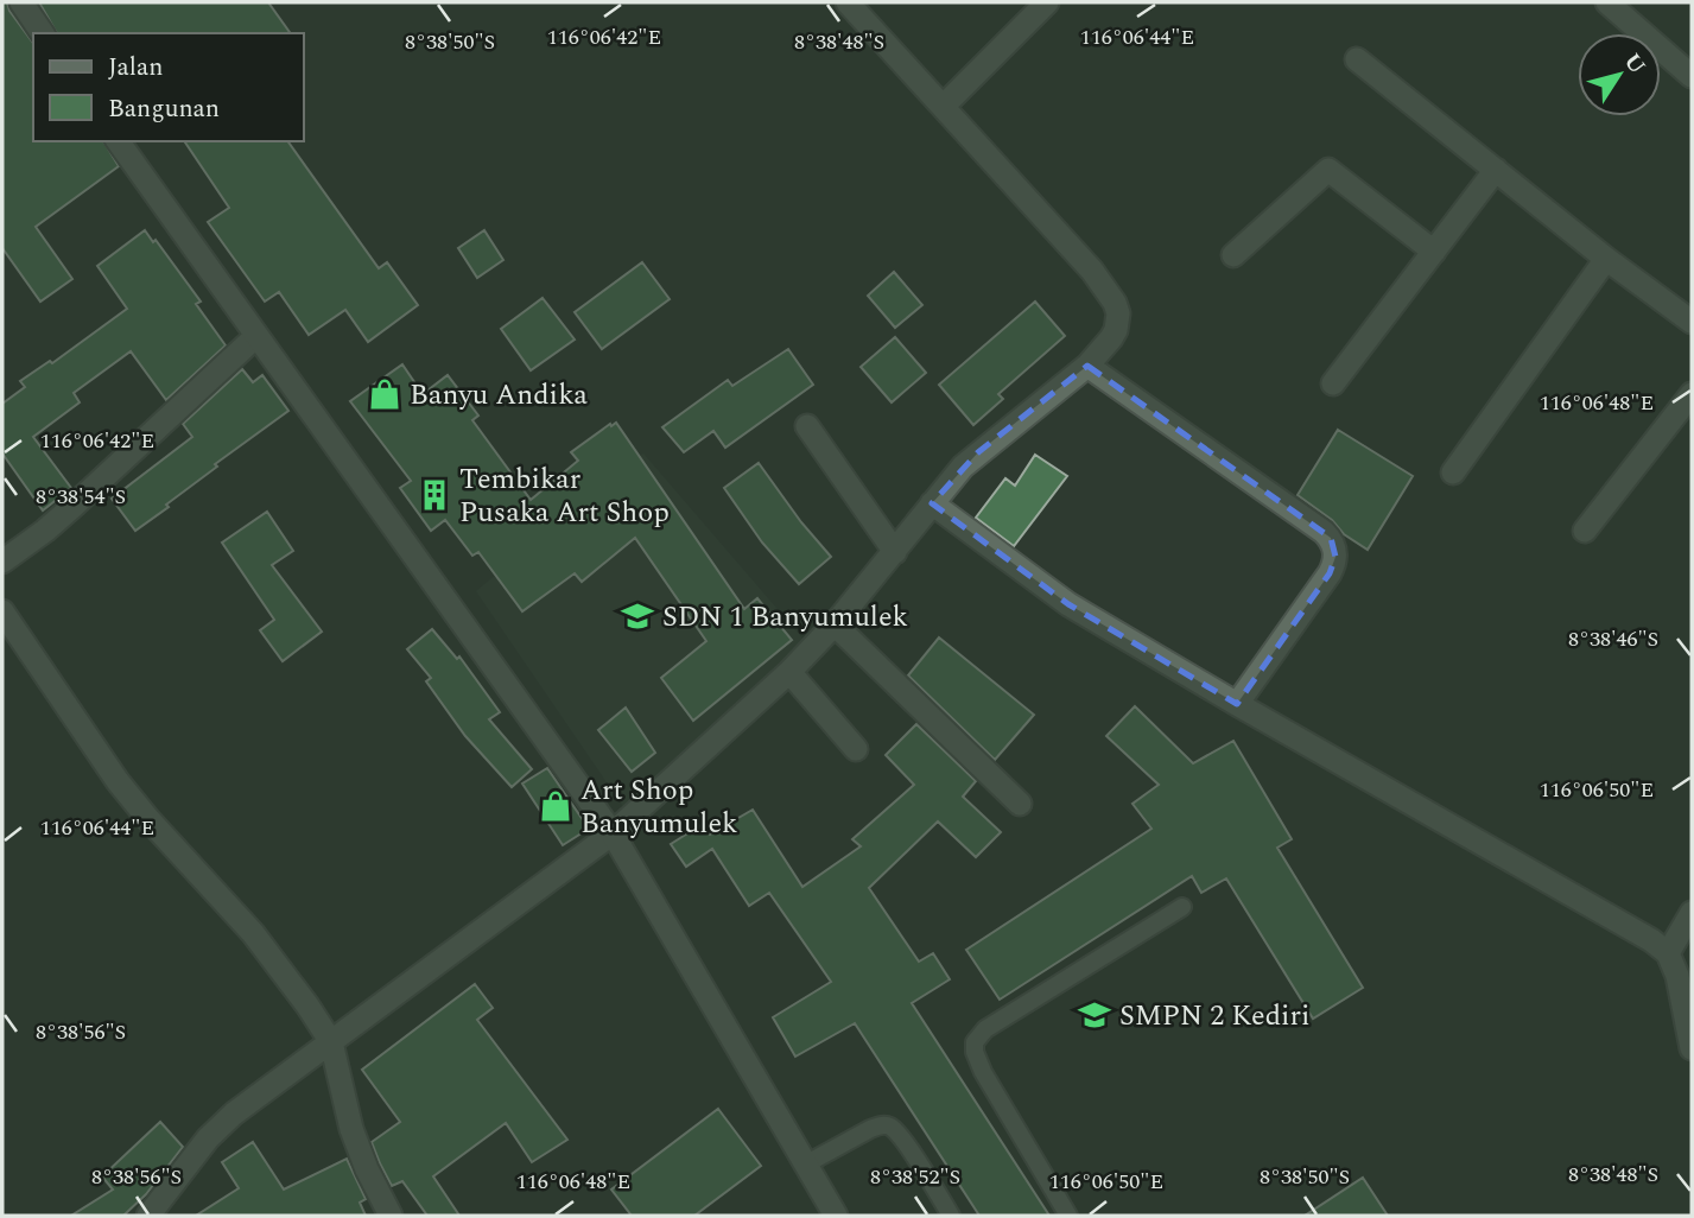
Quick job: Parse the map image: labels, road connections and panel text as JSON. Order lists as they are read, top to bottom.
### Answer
{
  "places": {
    "shop": ["Banyu Andika", "Art Shop Banyumulek"],
    "building": ["Tembikar Pusaka Art Shop"],
    "school or university": ["SDN 1 Banyumulek", "SMPN 2 Kediri"]
  },
  "legend": ["Jalan", "Bangunan"],
  "north": "top right",
  "coordinates": [
    "116°06'42\"E",
    "116°06'44\"E",
    "8°38'50\"S",
    "8°38'48\"S",
    "116°06'48\"E",
    "8°38'54\"S",
    "8°38'46\"S",
    "116°06'50\"E",
    "8°38'56\"S",
    "8°38'52\"S"
  ]
}
